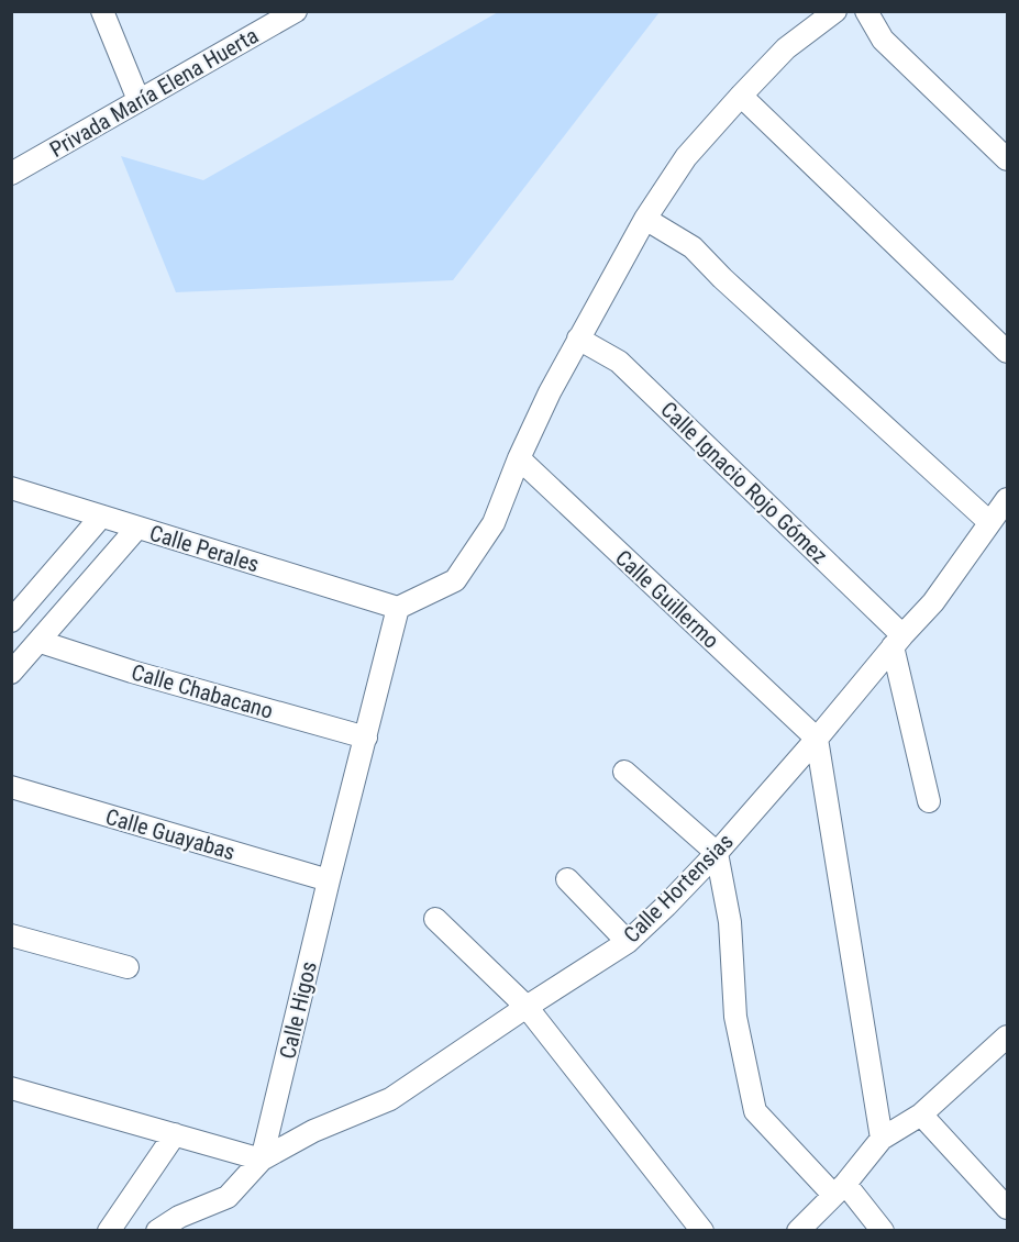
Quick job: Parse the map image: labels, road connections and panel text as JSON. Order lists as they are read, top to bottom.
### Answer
{
  "streets": {
    "street": [
      "Privada María Elena Huerta",
      "Calle Ignacio Rojo Gómez",
      "Calle Perales",
      "Calle Guillermo",
      "Calle Chabacano",
      "Calle Guayabas",
      "Calle Hortensias",
      "Calle Higos"
    ]
  },
  "crossings": [
    ["Calle Ignacio Rojo Gómez", "Calle Hortensias"],
    ["Calle Perales", "Calle Higos"],
    ["Calle Guillermo", "Calle Hortensias"],
    ["Calle Chabacano", "Calle Higos"],
    ["Calle Guayabas", "Calle Higos"],
    ["Calle Hortensias", "Calle Higos"]
  ]
}
